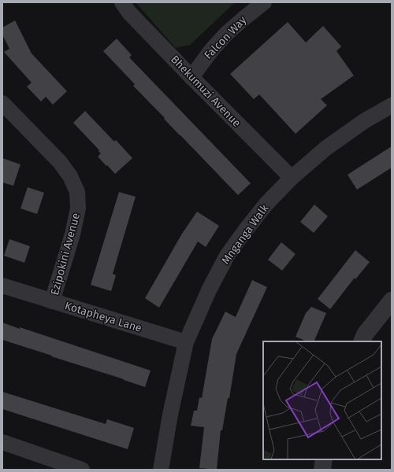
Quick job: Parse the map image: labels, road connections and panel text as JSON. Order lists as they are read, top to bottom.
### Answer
{
  "streets": {
    "street": [
      "Falcon Way",
      "Bhekumuzi Avenue",
      "Mnganga Walk",
      "Ezipokini Avenue",
      "Kotapheya Lane"
    ]
  },
  "crossings": [
    ["Falcon Way", "Bhekumuzi Avenue"],
    ["Bhekumuzi Avenue", "Mnganga Walk"],
    ["Mnganga Walk", "Kotapheya Lane"],
    ["Ezipokini Avenue", "Kotapheya Lane"]
  ]
}
